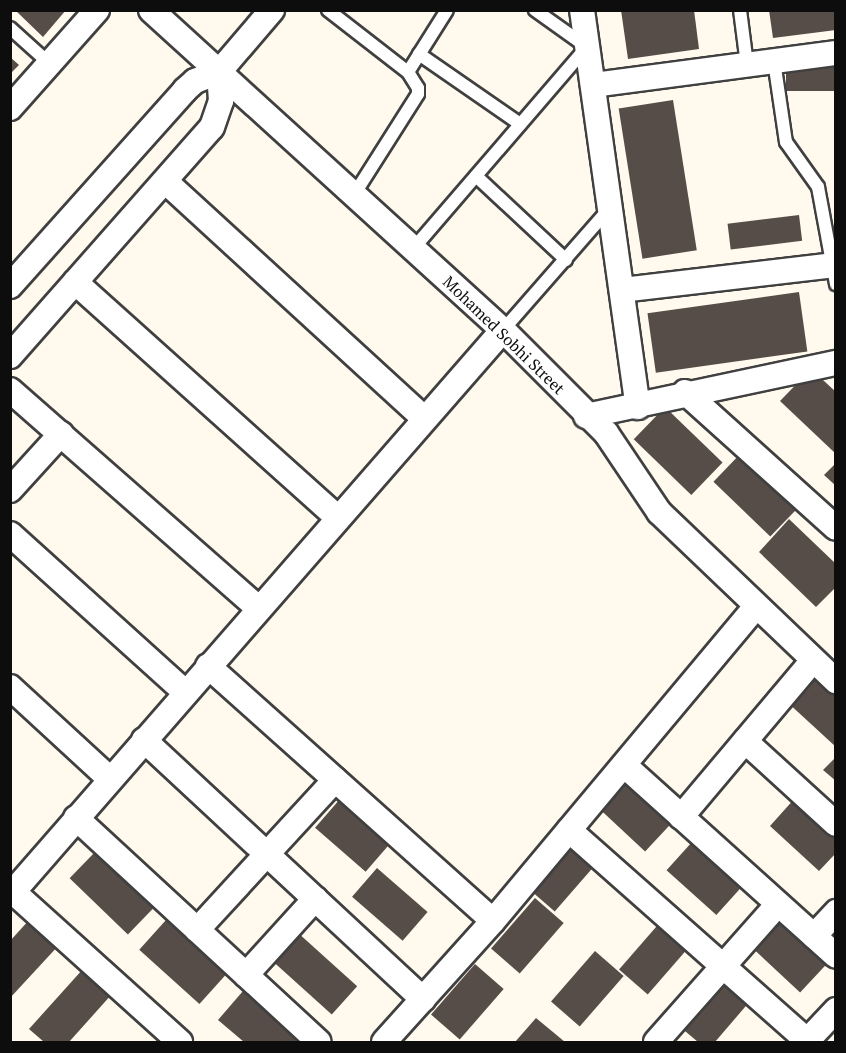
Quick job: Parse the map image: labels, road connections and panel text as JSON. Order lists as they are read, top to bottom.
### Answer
{
  "streets": {
    "street": ["Mohamed Sobhi Street"]
  }
}
